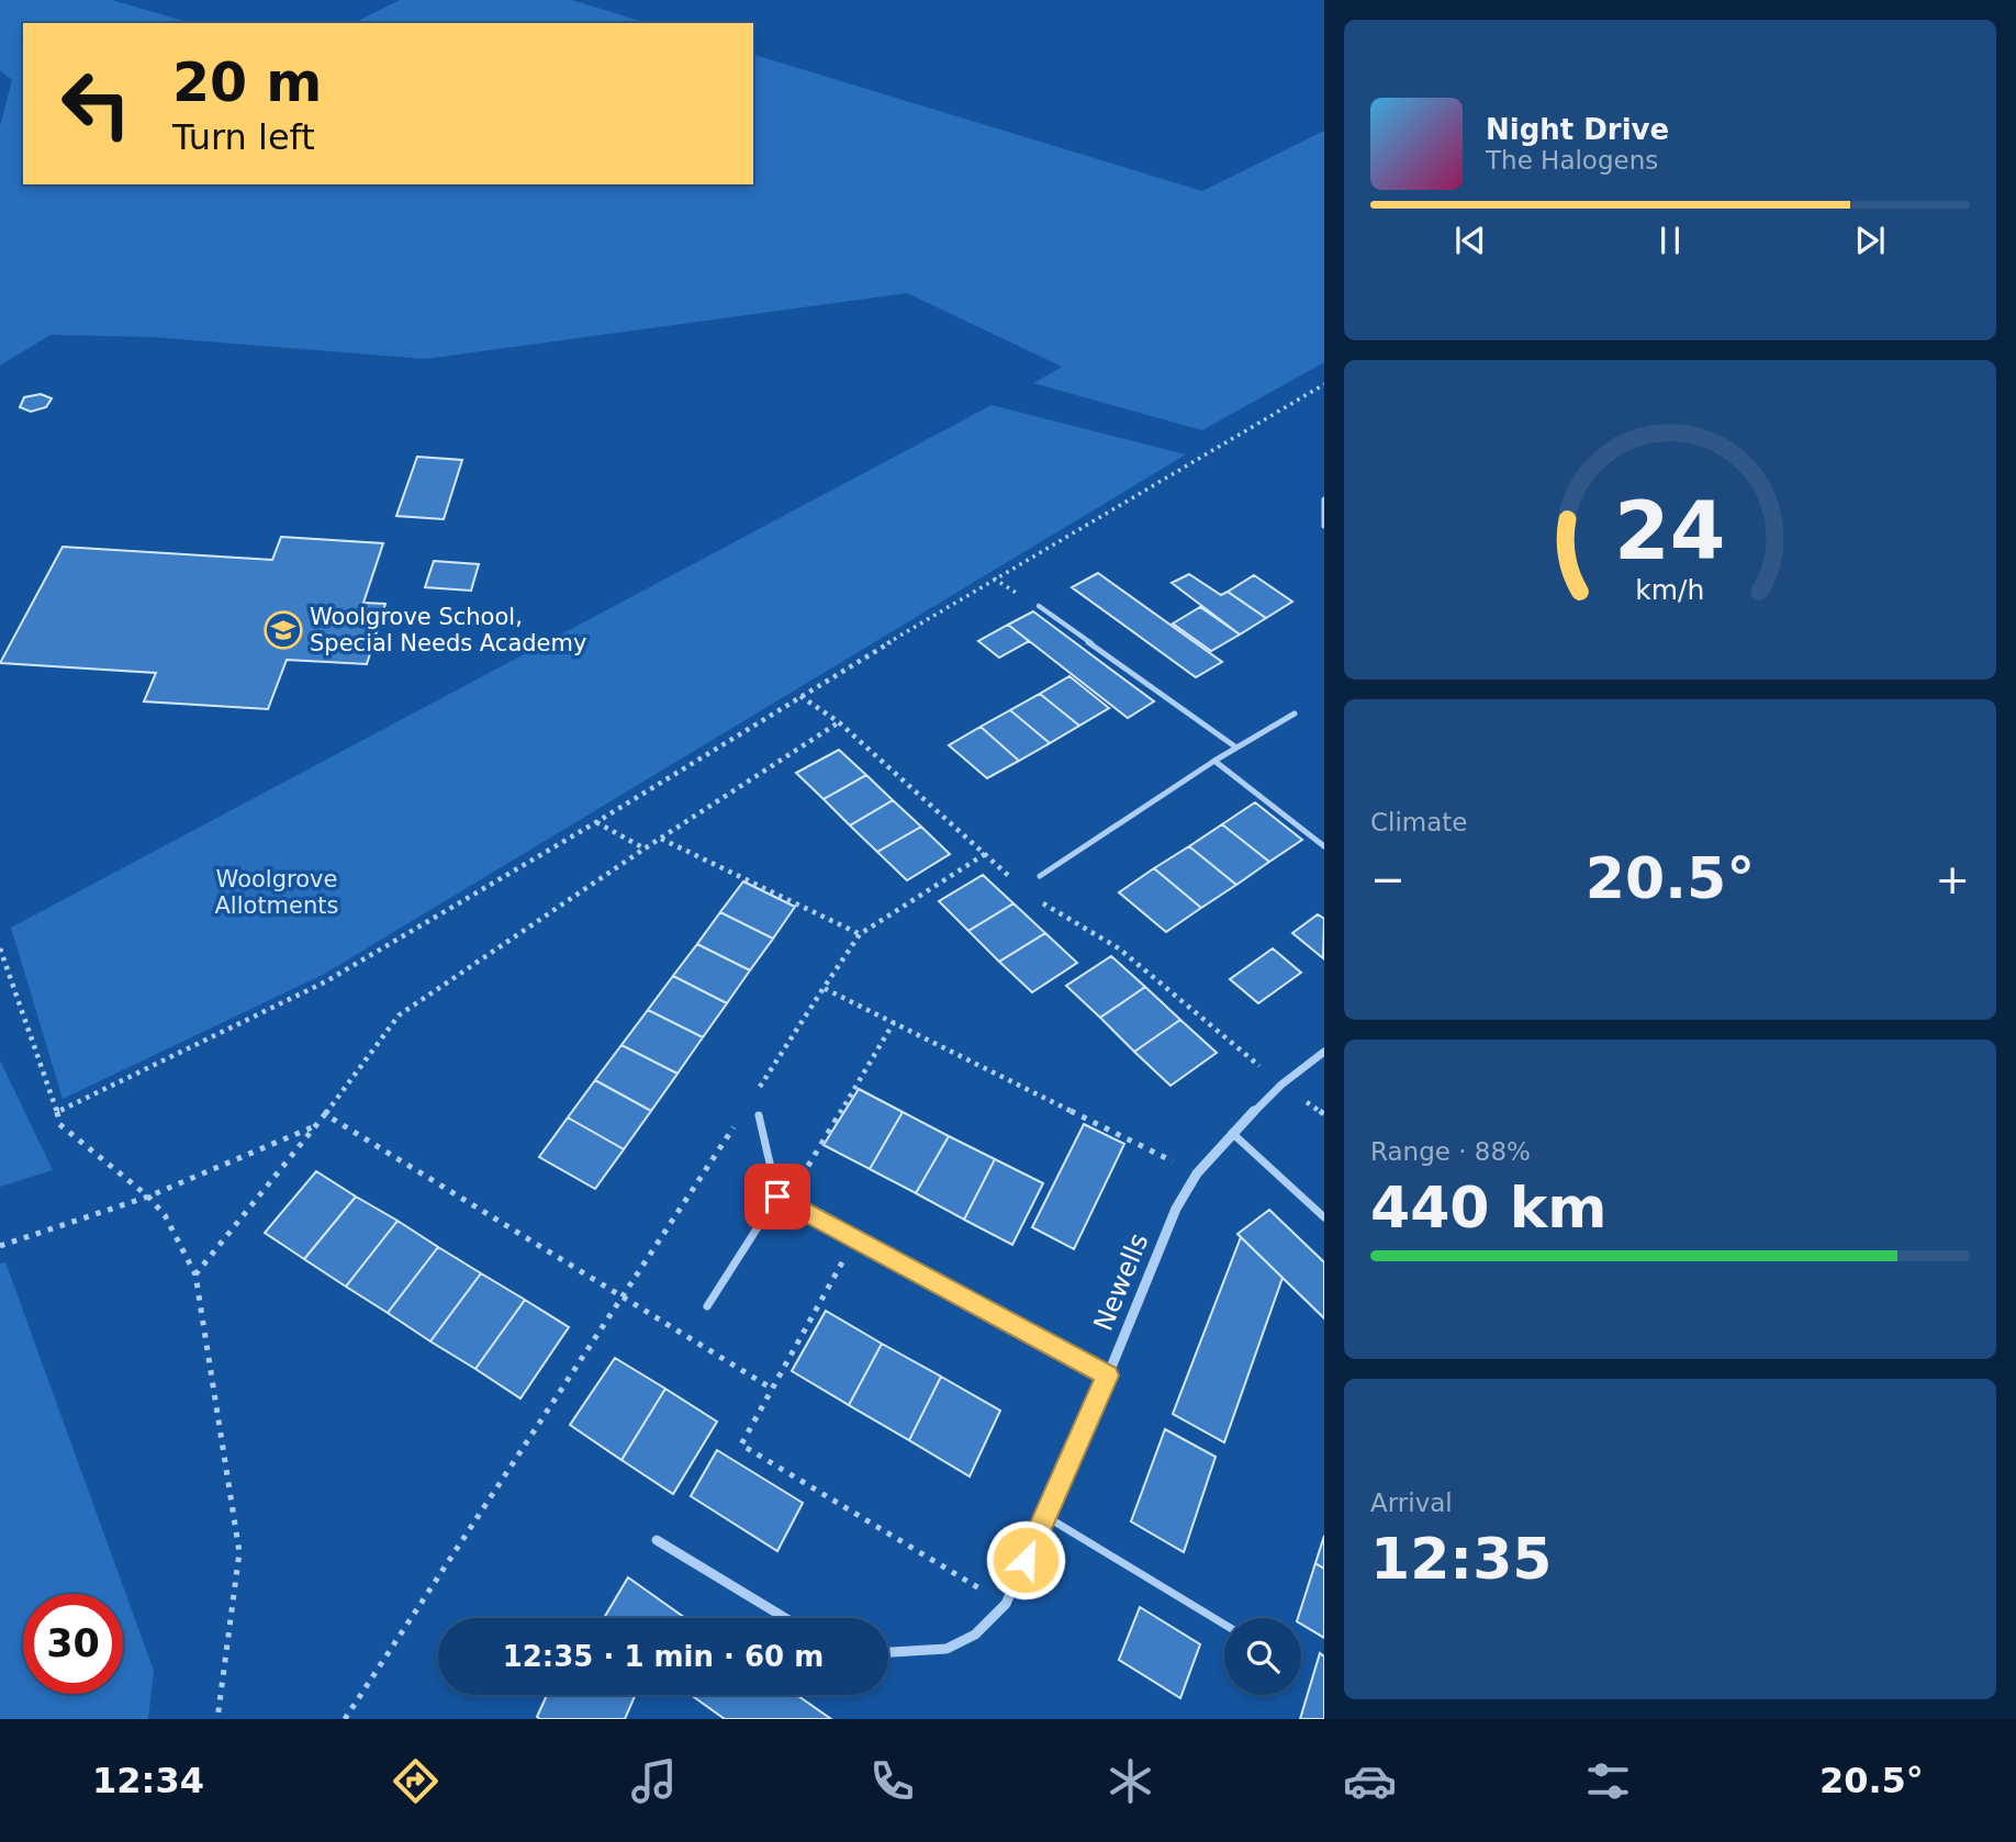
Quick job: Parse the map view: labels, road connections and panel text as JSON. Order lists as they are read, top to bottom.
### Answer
{
  "streets": {
    "street": ["Newells"]
  },
  "parks": ["Woolgrove Allotments"],
  "places": {
    "school or university": ["Woolgrove School, Special Needs Academy"]
  },
  "page": {
    "turn": ["20 m", "Turn left"],
    "song": ["Night Drive", "The Halogens"],
    "tile": [
      "Climate",
      ["Range · 88%", "440 km"],
      ["Arrival", "12:35"]
    ],
    "heat": ["−", "20.5°", "+"],
    "limit": "30",
    "trip": "12:35 · 1 min · 60 m",
    "tabs": ["12:34", "20.5°"],
    "gauge": ["24", "km/h"]
  }
}
